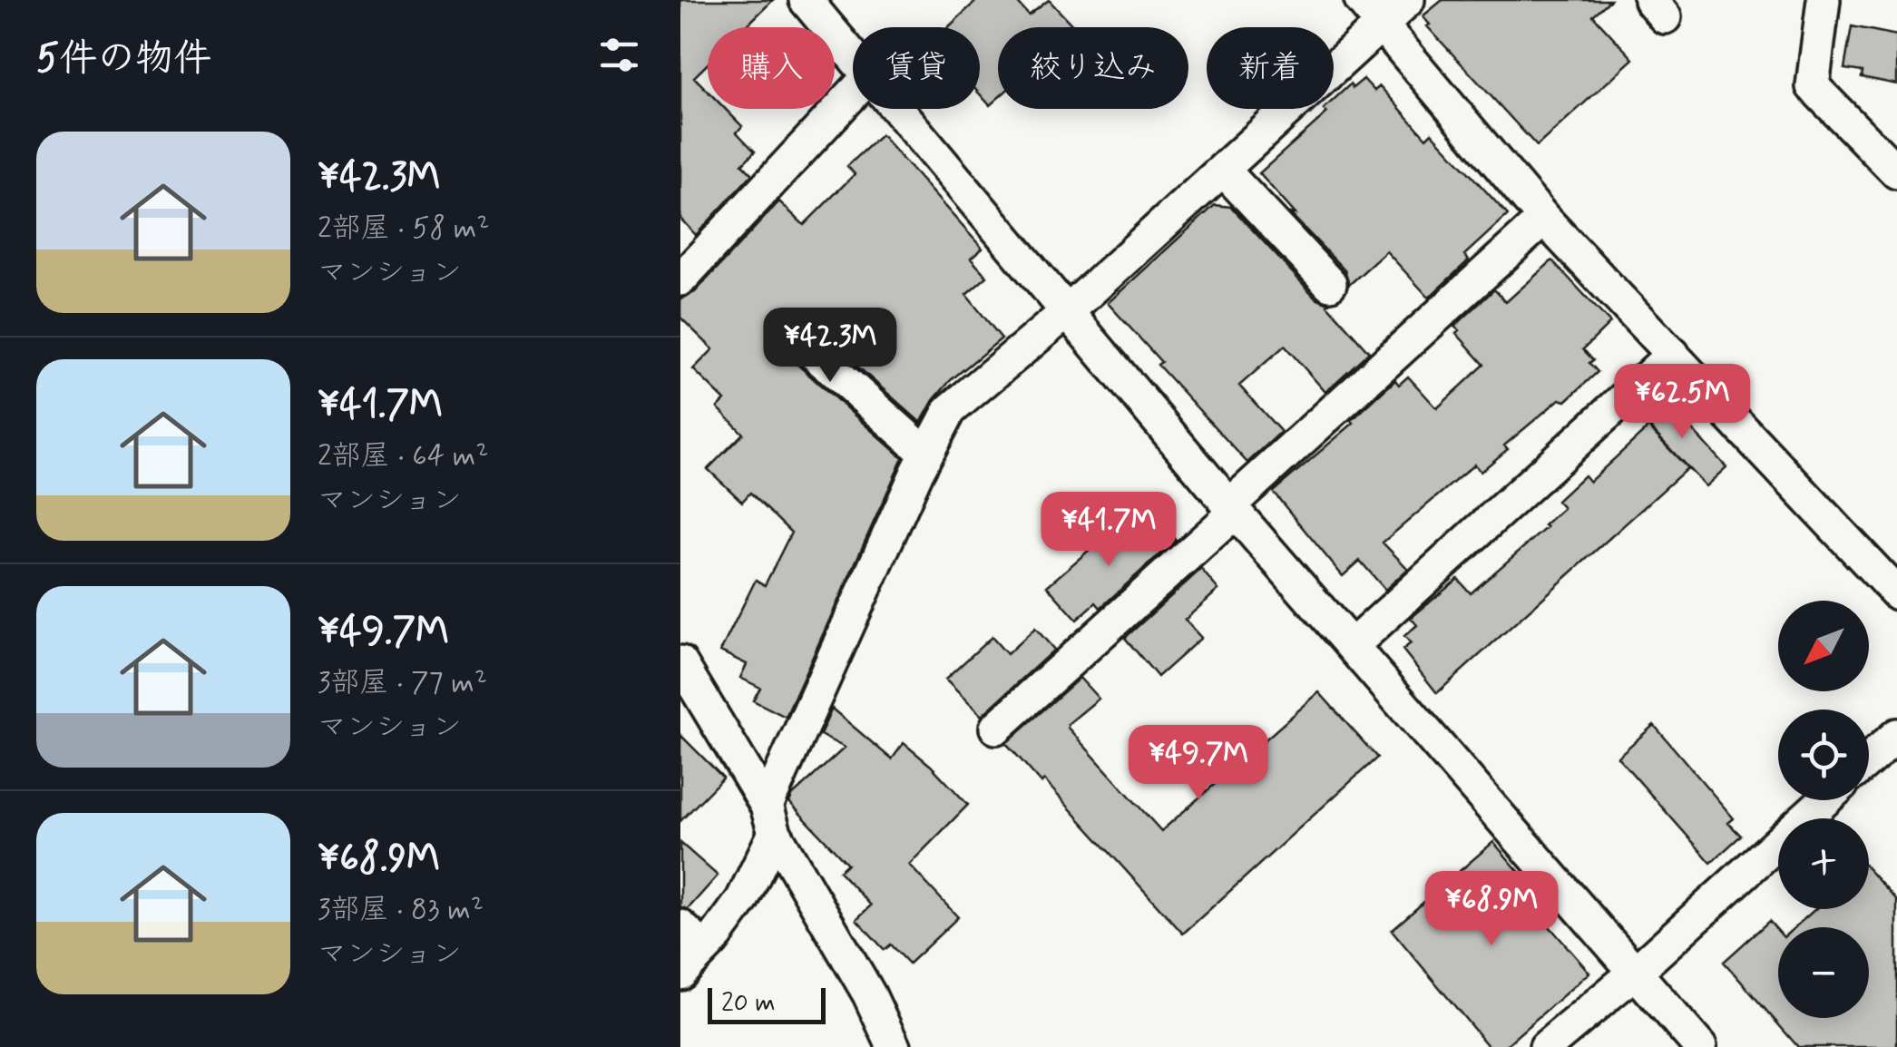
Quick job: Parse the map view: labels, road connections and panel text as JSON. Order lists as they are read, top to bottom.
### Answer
{
  "scale_bar": "20 m",
  "north": "bottom left",
  "page": {
    "heading": "5件の物件",
    "chip": [
      "購入",
      "賃貸",
      "絞り込み",
      "新着"
    ],
    "list": [
      {
        "name": "¥42.3M",
        "note": "2部屋 · 58 m² · マンション"
      },
      {
        "name": "¥41.7M",
        "note": "2部屋 · 64 m² · マンション"
      },
      {
        "name": "¥49.7M",
        "note": "3部屋 · 77 m² · マンション"
      },
      {
        "name": "¥68.9M",
        "note": "3部屋 · 83 m² · マンション"
      }
    ],
    "price": [
      "¥42.3M",
      "¥62.5M",
      "¥41.7M",
      "¥49.7M",
      "¥68.9M"
    ],
    "map_buttons": ["+", "−"],
    "scale": "20 m"
  }
}
